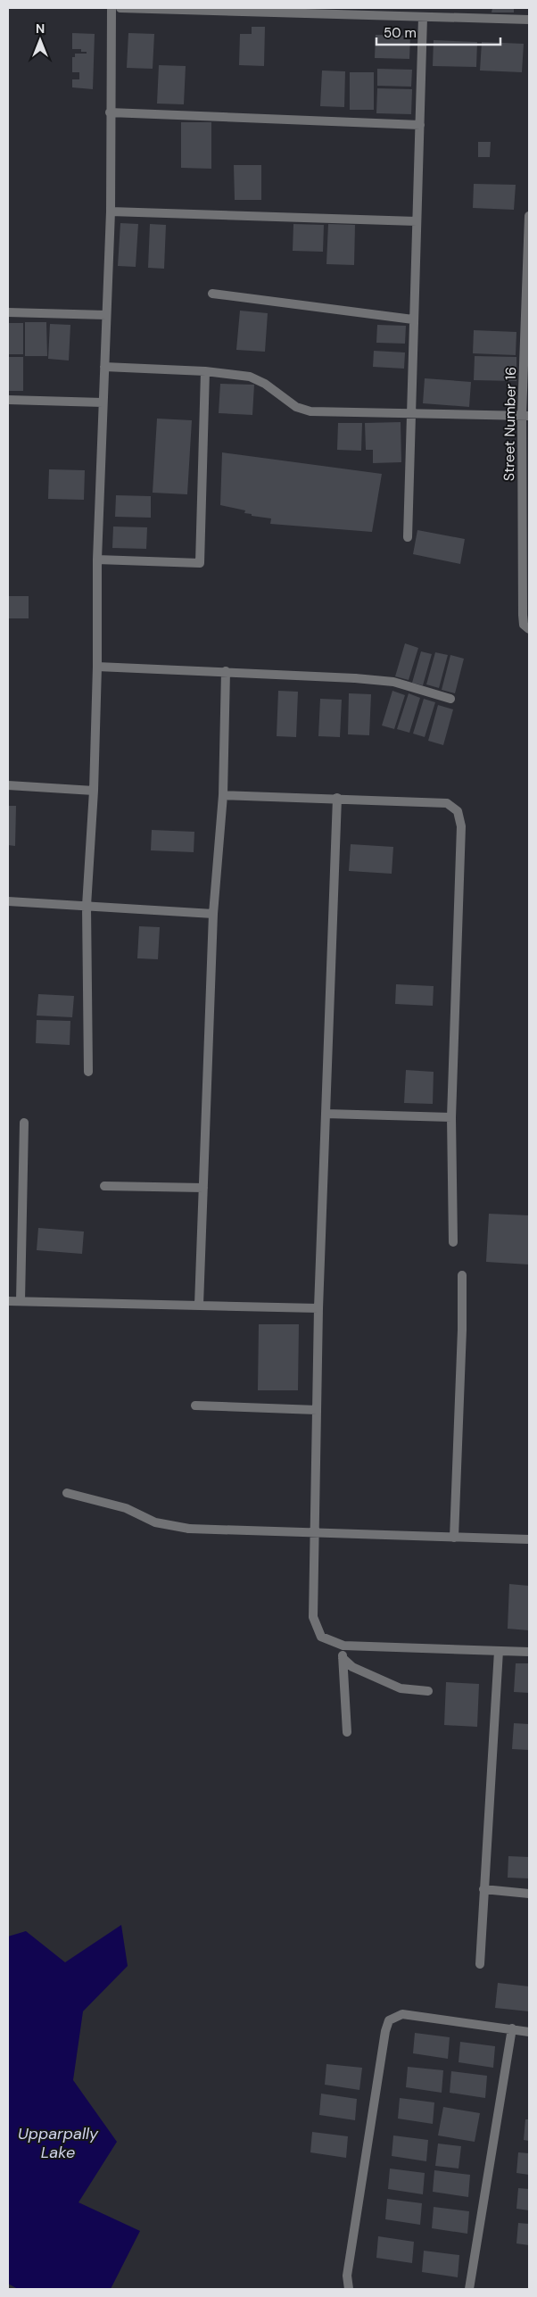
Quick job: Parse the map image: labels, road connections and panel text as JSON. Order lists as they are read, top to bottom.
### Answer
{
  "streets": {
    "street": ["Street Number 16"]
  },
  "water": ["Upparpally Lake"],
  "scale_bar": "50 m",
  "north": "top"
}
